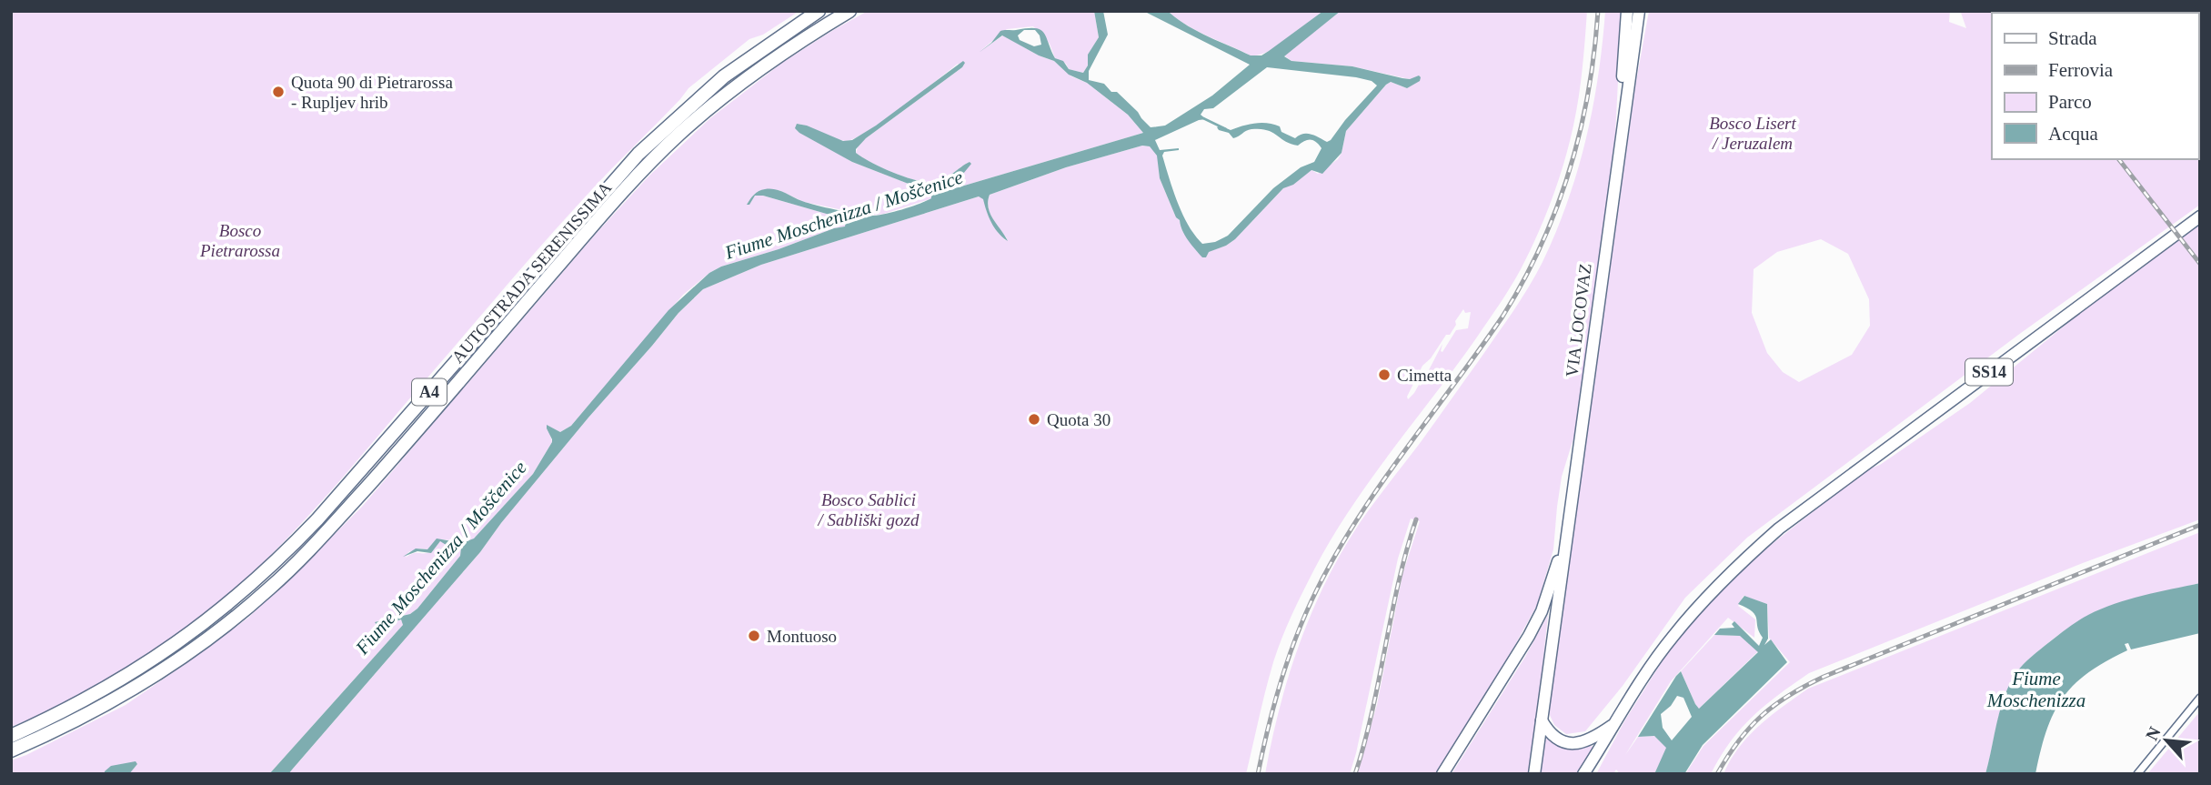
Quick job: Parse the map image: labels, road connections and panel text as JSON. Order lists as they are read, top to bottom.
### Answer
{
  "streets": {
    "highway": ["AUTOSTRADA SERENISSIMA", "A4"],
    "main road": ["VIA LOCOVAZ", "SS14"]
  },
  "water": ["Fiume Moschenizza / Moščenice", "Fiume Moschenizza"],
  "parks": ["Bosco Lisert / Jeruzalem", "Bosco Pietrarossa", "Bosco Sablici / Sabliški gozd"],
  "places": [
    "Quota 90 di Pietrarossa - Rupljev hrib",
    "Cimetta",
    "Quota 30",
    "Montuoso"
  ],
  "legend": [
    "Strada",
    "Ferrovia",
    "Parco",
    "Acqua"
  ],
  "north": "top left"
}
